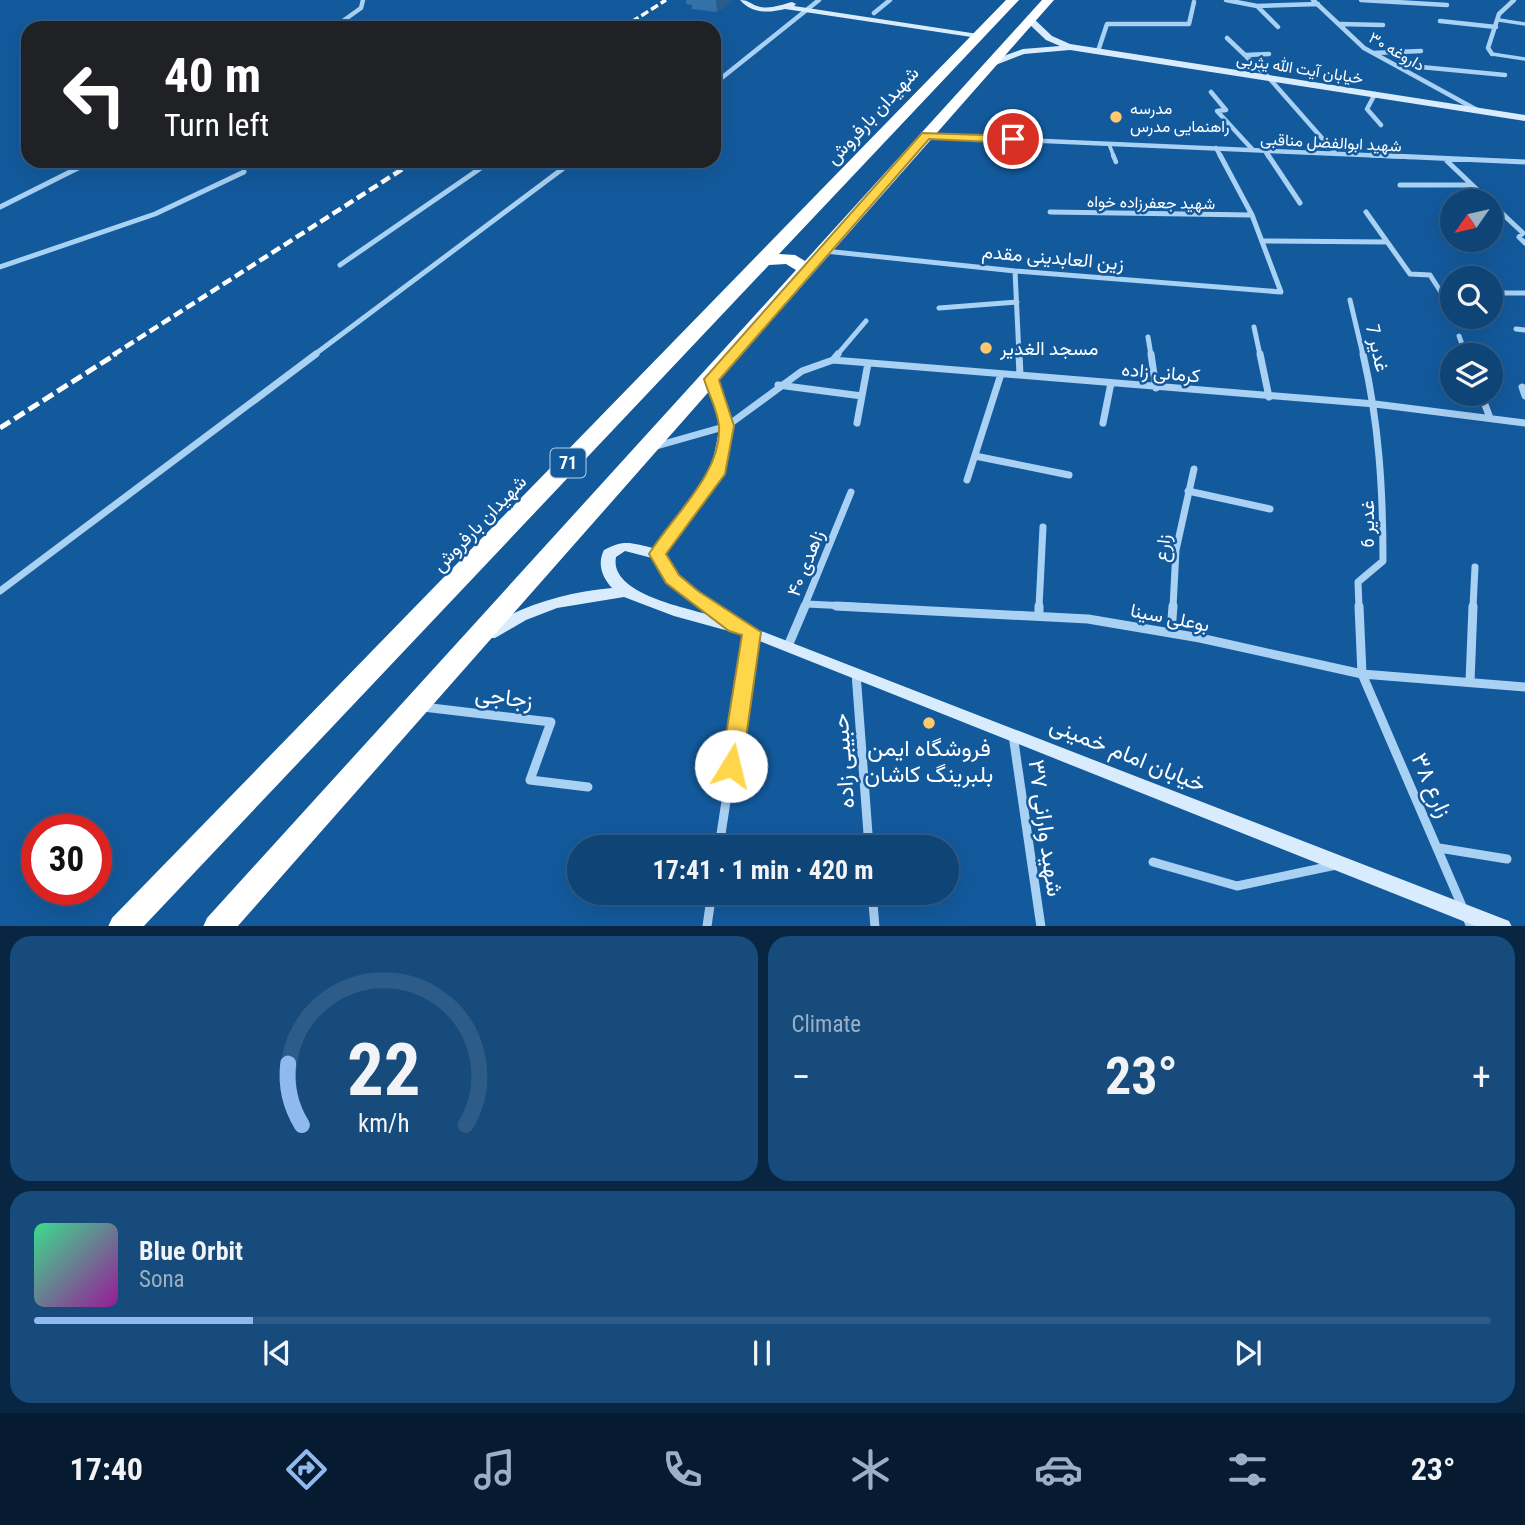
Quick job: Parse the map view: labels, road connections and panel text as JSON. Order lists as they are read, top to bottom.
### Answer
{
  "streets": {
    "highway": ["شهیدان بارفروش", "71"],
    "main road": ["خیابان آیت الله یثربی", "خیابان امام خمینی"],
    "street": [
      "داروغه ۳۰",
      "شهید ابوالفضل مناقبی",
      "شهید جعفرزاده خواه",
      "زین العابدینی مقدم",
      "غدیر 7",
      "کرمانی زاده",
      "غدیر 6",
      "زارع",
      "زاهدی ۴۰",
      "بوعلی سینا",
      "زجاجی",
      "حبیبی زاده",
      "زارع ۳۸",
      "شهید وارانی ۳۷"
    ]
  },
  "crossings": [
    ["داروغه ۳۰", "خیابان آیت الله یثربی"],
    ["شهید ابوالفضل مناقبی", "71"],
    ["زین العابدینی مقدم", "71"],
    ["غدیر 7", "کرمانی زاده"],
    ["غدیر 7", "غدیر 6"],
    ["کرمانی زاده", "71"],
    ["کرمانی زاده", "غدیر 6"],
    ["71", "زجاجی"],
    ["غدیر 6", "بوعلی سینا"],
    ["غدیر 6", "زارع ۳۸"],
    ["زارع", "بوعلی سینا"],
    ["زاهدی ۴۰", "بوعلی سینا"],
    ["زاهدی ۴۰", "خیابان امام خمینی"],
    ["بوعلی سینا", "زارع ۳۸"],
    ["خیابان امام خمینی", "حبیبی زاده"],
    ["خیابان امام خمینی", "زارع ۳۸"],
    ["خیابان امام خمینی", "شهید وارانی ۳۷"]
  ],
  "places": ["مدرسه راهنمایی مدرس", "مسجد الغدیر", "فروشگاه ایمن بلبرینگ کاشان"],
  "north": "bottom left",
  "page": {
    "turn": ["40 m", "Turn left"],
    "limit": "30",
    "trip": "17:41 · 1 min · 420 m",
    "tile": "Climate",
    "heat": ["−", "23°", "+"],
    "song": ["Blue Orbit", "Sona"],
    "tabs": ["17:40", "23°"],
    "gauge": ["22", "km/h"]
  }
}
